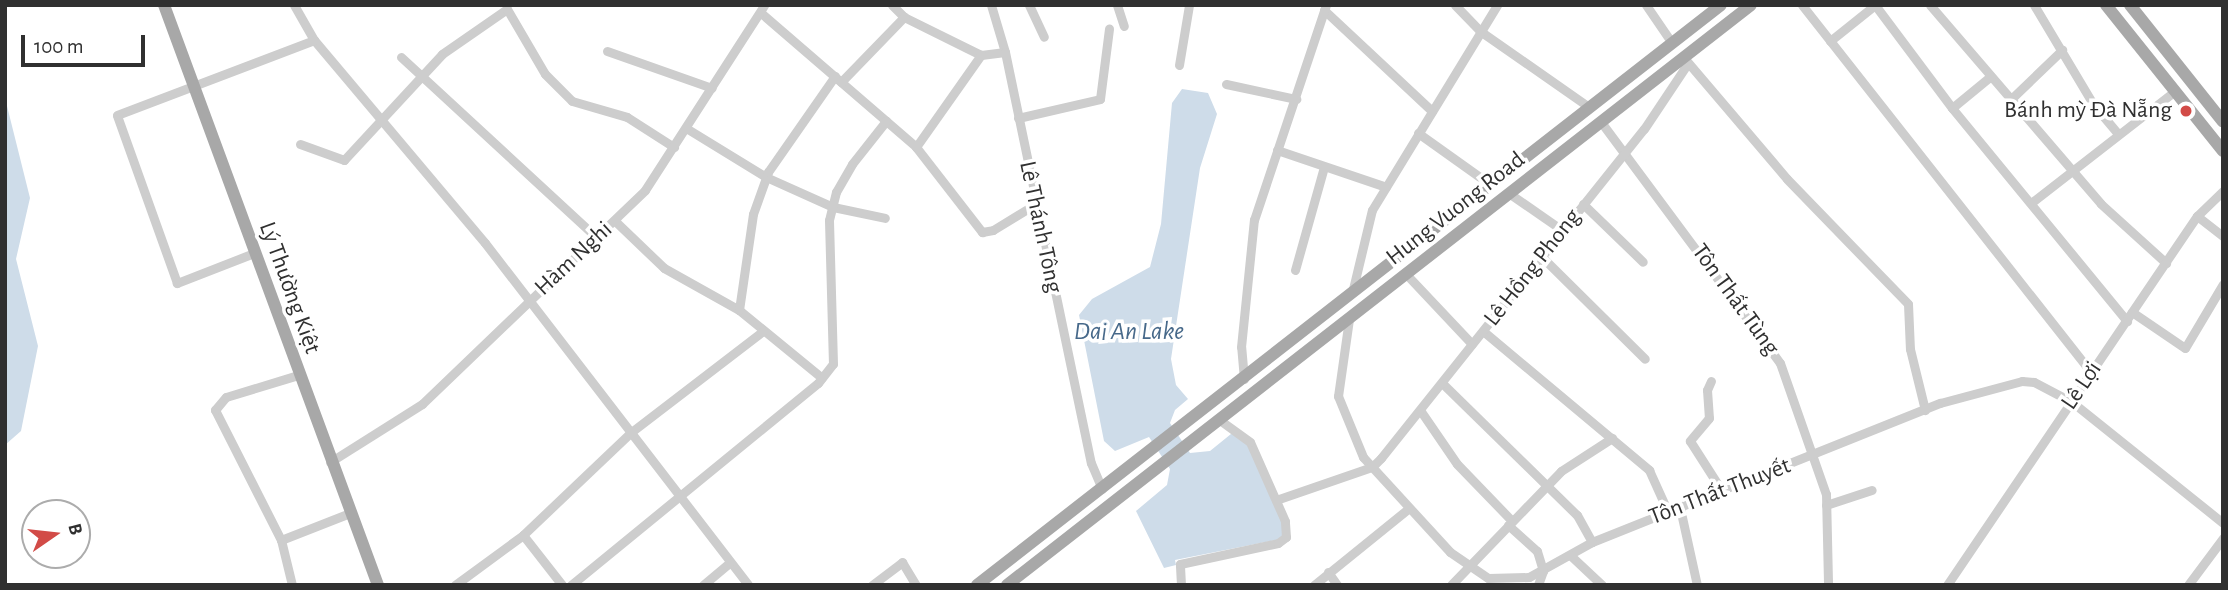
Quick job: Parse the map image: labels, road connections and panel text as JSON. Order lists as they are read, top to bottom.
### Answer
{
  "streets": {
    "main road": ["Hung Vuong Road", "Lý Thường Kiệt"],
    "street": [
      "Lê Thánh Tông",
      "Hàm Nghi",
      "Lê Hồng Phong",
      "Tôn Thất Tùng",
      "Lê Lợi",
      "Tôn Thất Thuyết"
    ]
  },
  "crossings": [
    ["Hung Vuong Road", "Lê Thánh Tông"],
    ["Hung Vuong Road", "Lê Hồng Phong"],
    ["Hung Vuong Road", "Tôn Thất Tùng"],
    ["Hung Vuong Road", "Tôn Thất Thuyết"],
    ["Hàm Nghi", "Lý Thường Kiệt"],
    ["Lê Hồng Phong", "Tôn Thất Tùng"],
    ["Lê Hồng Phong", "Tôn Thất Thuyết"],
    ["Tôn Thất Tùng", "Tôn Thất Thuyết"],
    ["Lê Lợi", "Tôn Thất Thuyết"]
  ],
  "water": ["Dai An Lake"],
  "places": ["Bánh mỳ Đà Nẵng"],
  "scale_bar": "100 m",
  "north": "right"
}
